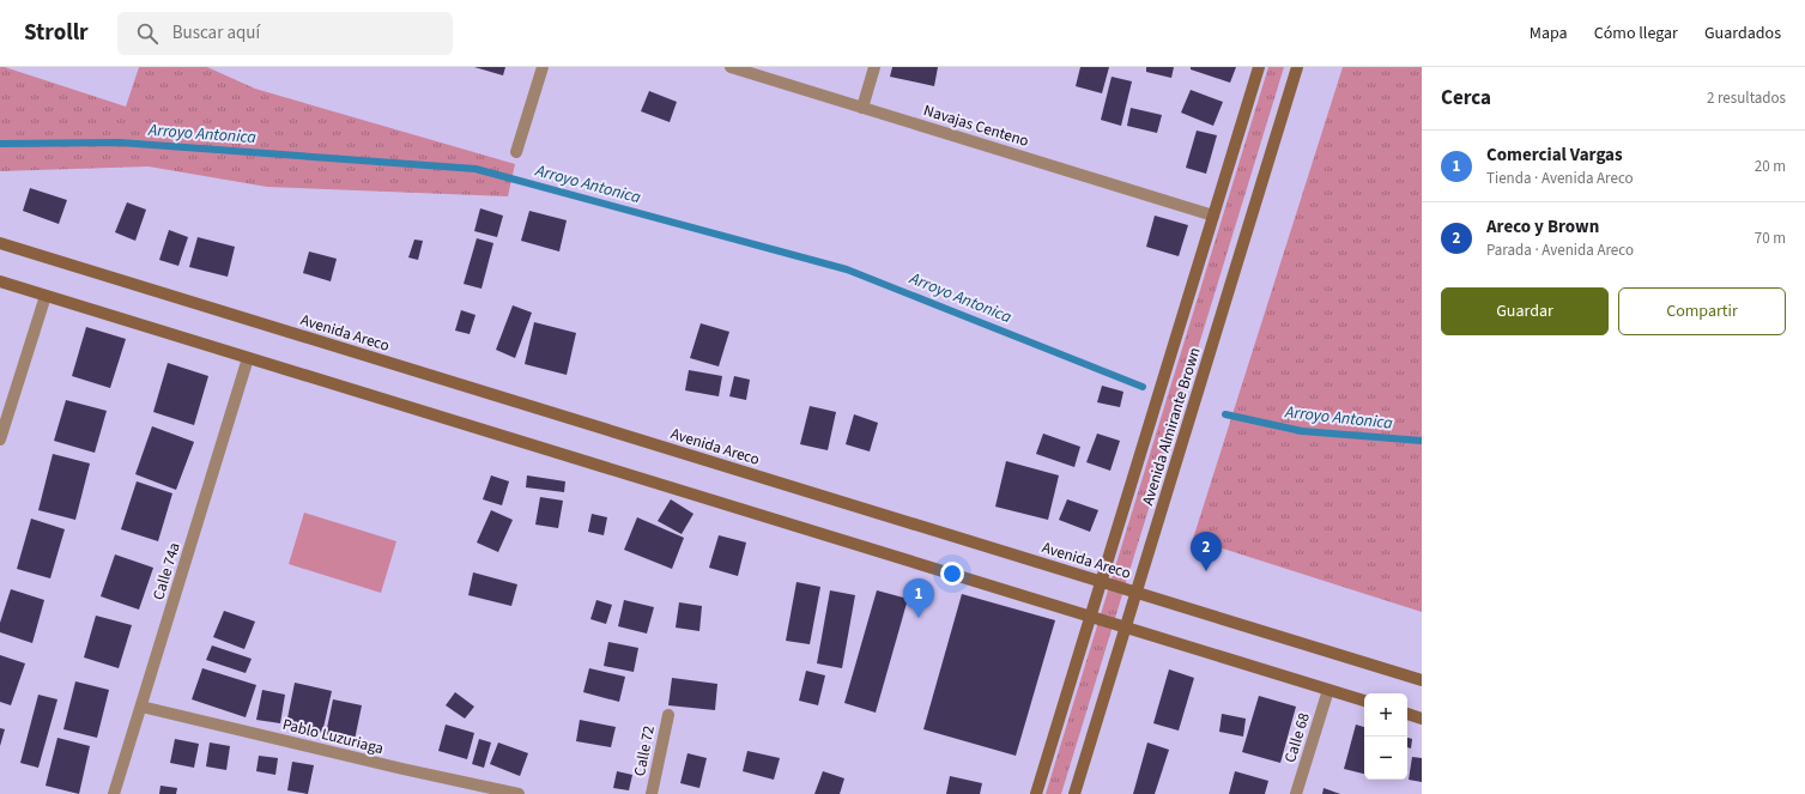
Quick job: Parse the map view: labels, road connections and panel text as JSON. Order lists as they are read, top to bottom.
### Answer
{
  "streets": {
    "main road": ["Avenida Areco", "Avenida Almirante Brown"],
    "street": [
      "Navajas Centeno",
      "Calle 74a",
      "Pablo Luzuriaga",
      "Calle 68",
      "Calle 72"
    ]
  },
  "crossings": [
    ["Navajas Centeno", "Avenida Almirante Brown"],
    ["Avenida Areco", "Avenida Almirante Brown"],
    ["Calle 74a", "Pablo Luzuriaga"]
  ],
  "water": ["Arroyo Antonica"],
  "page": {
    "header": "Strollr",
    "search": "Buscar aquí",
    "nav": ["Mapa", "Cómo llegar", "Guardados"],
    "heading": ["Cerca", "2 resultados"],
    "list": [
      {
        "mark": "1",
        "name": "Comercial Vargas",
        "note": "Tienda · Avenida Areco",
        "value": "20 m"
      },
      {
        "mark": "2",
        "name": "Areco y Brown",
        "note": "Parada · Avenida Areco",
        "value": "70 m"
      }
    ],
    "buttons": ["Guardar", "Compartir"],
    "pins": ["2", "1"],
    "map_buttons": ["+", "−"]
  }
}
